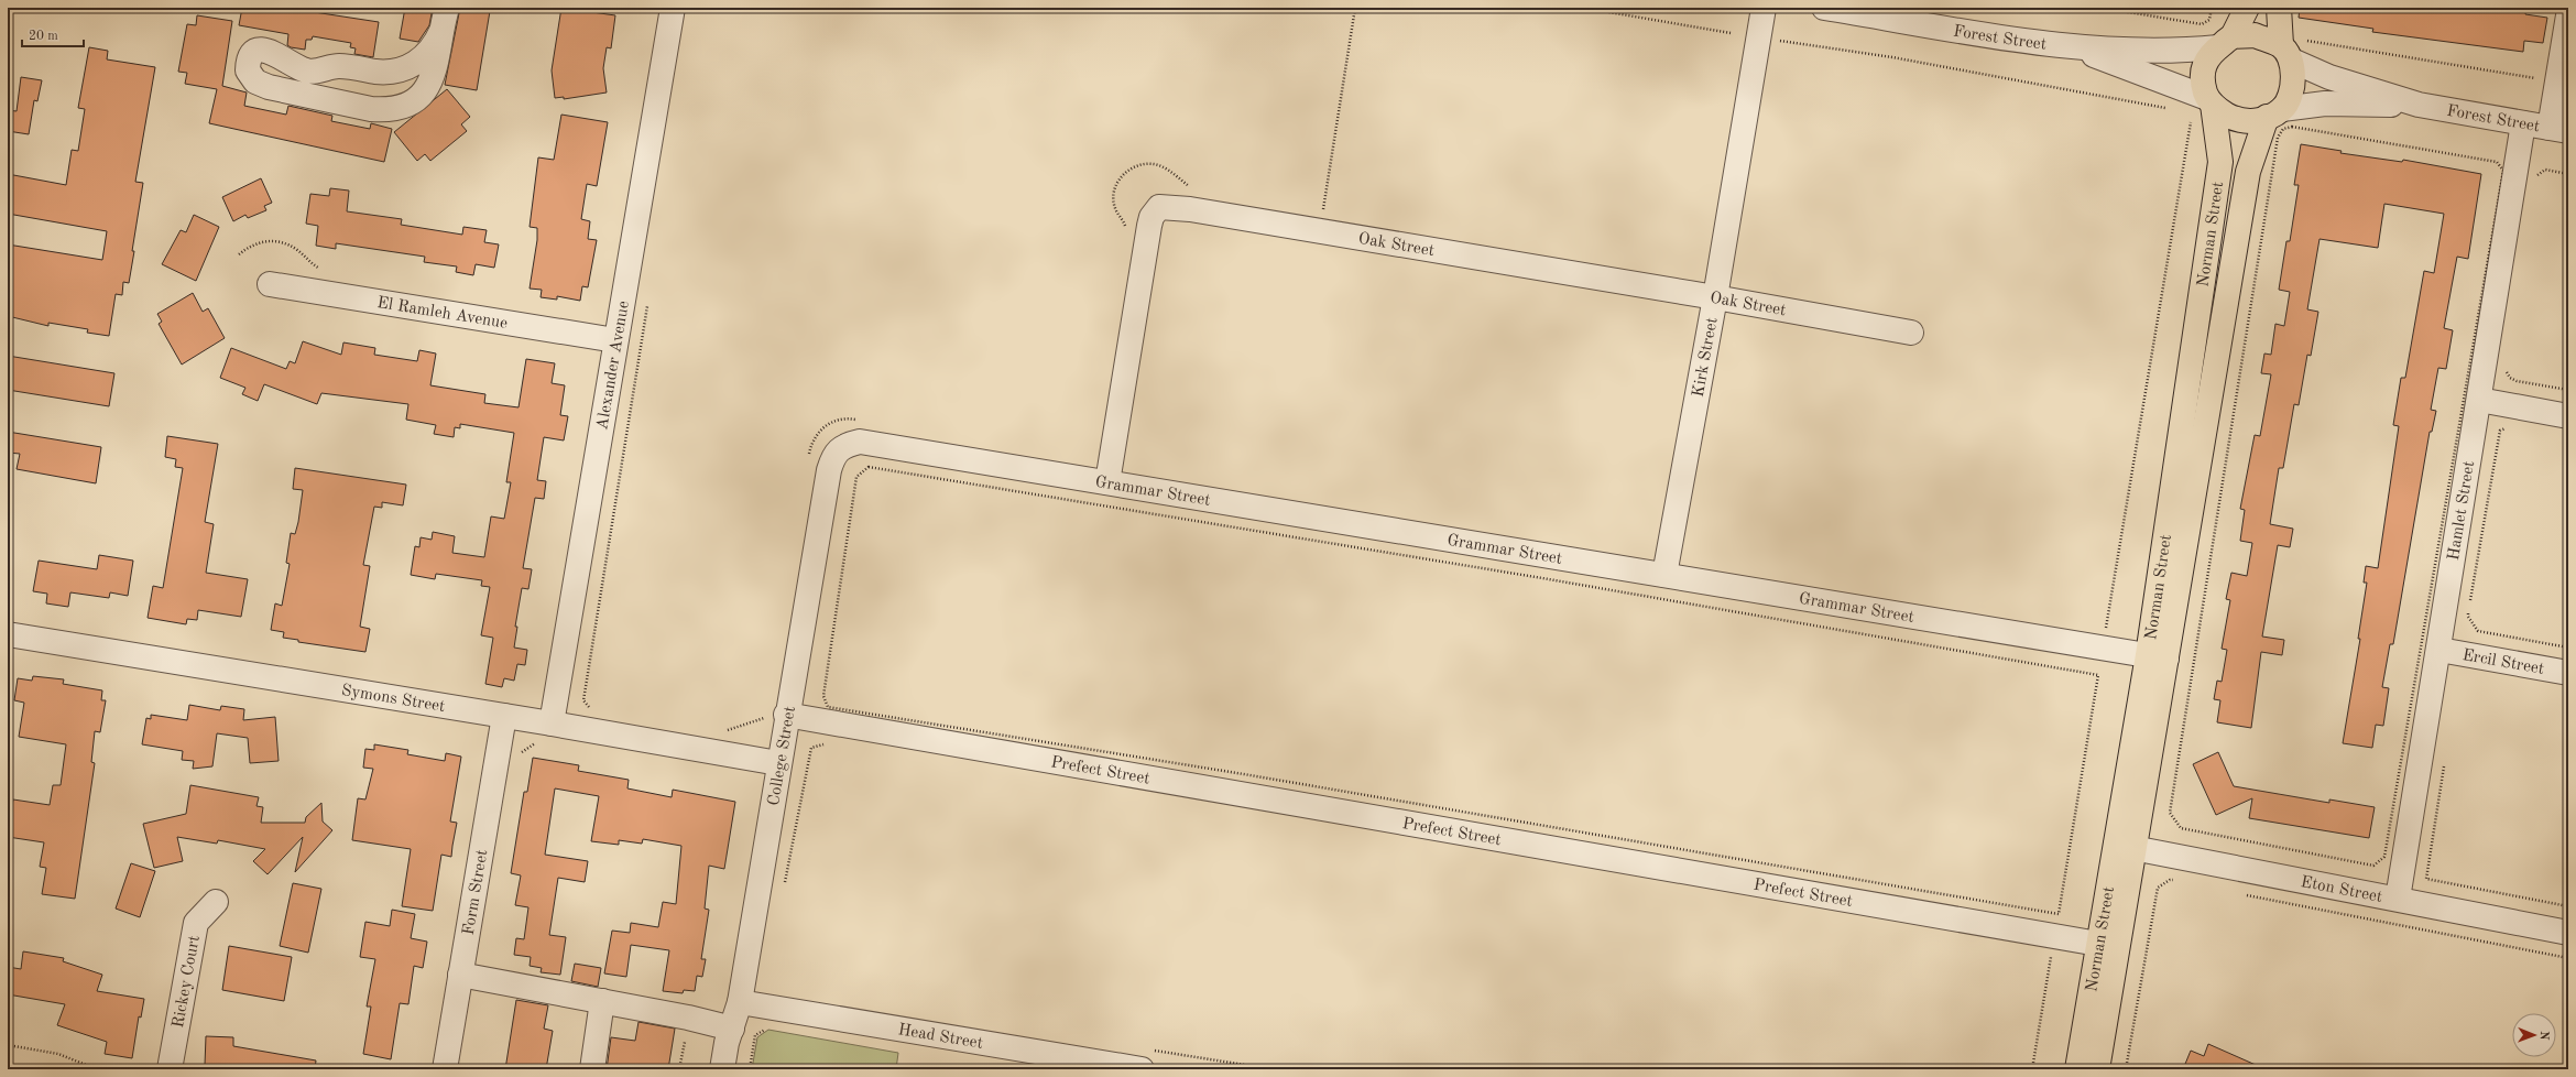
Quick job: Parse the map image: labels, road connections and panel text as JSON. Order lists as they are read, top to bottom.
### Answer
{
  "streets": {
    "main road": ["Norman Street"],
    "street": [
      "Forest Street",
      "Oak Street",
      "El Ramleh Avenue",
      "Kirk Street",
      "Alexander Avenue",
      "Grammar Street",
      "Hamlet Street",
      "Ercil Street",
      "Symons Street",
      "College Street",
      "Prefect Street",
      "Eton Street",
      "Form Street",
      "Rickey Court",
      "Head Street"
    ]
  },
  "crossings": [
    ["Forest Street", "Norman Street"],
    ["Forest Street", "Hamlet Street"],
    ["Norman Street", "Grammar Street"],
    ["Norman Street", "Prefect Street"],
    ["Norman Street", "Eton Street"],
    ["Oak Street", "Kirk Street"],
    ["Oak Street", "Grammar Street"],
    ["El Ramleh Avenue", "Alexander Avenue"],
    ["Kirk Street", "Grammar Street"],
    ["Alexander Avenue", "Symons Street"],
    ["Grammar Street", "College Street"],
    ["Hamlet Street", "Ercil Street"],
    ["Hamlet Street", "Eton Street"],
    ["Symons Street", "College Street"],
    ["Symons Street", "Form Street"],
    ["College Street", "Prefect Street"],
    ["College Street", "Head Street"]
  ],
  "scale_bar": "20 m",
  "north": "right"
}
